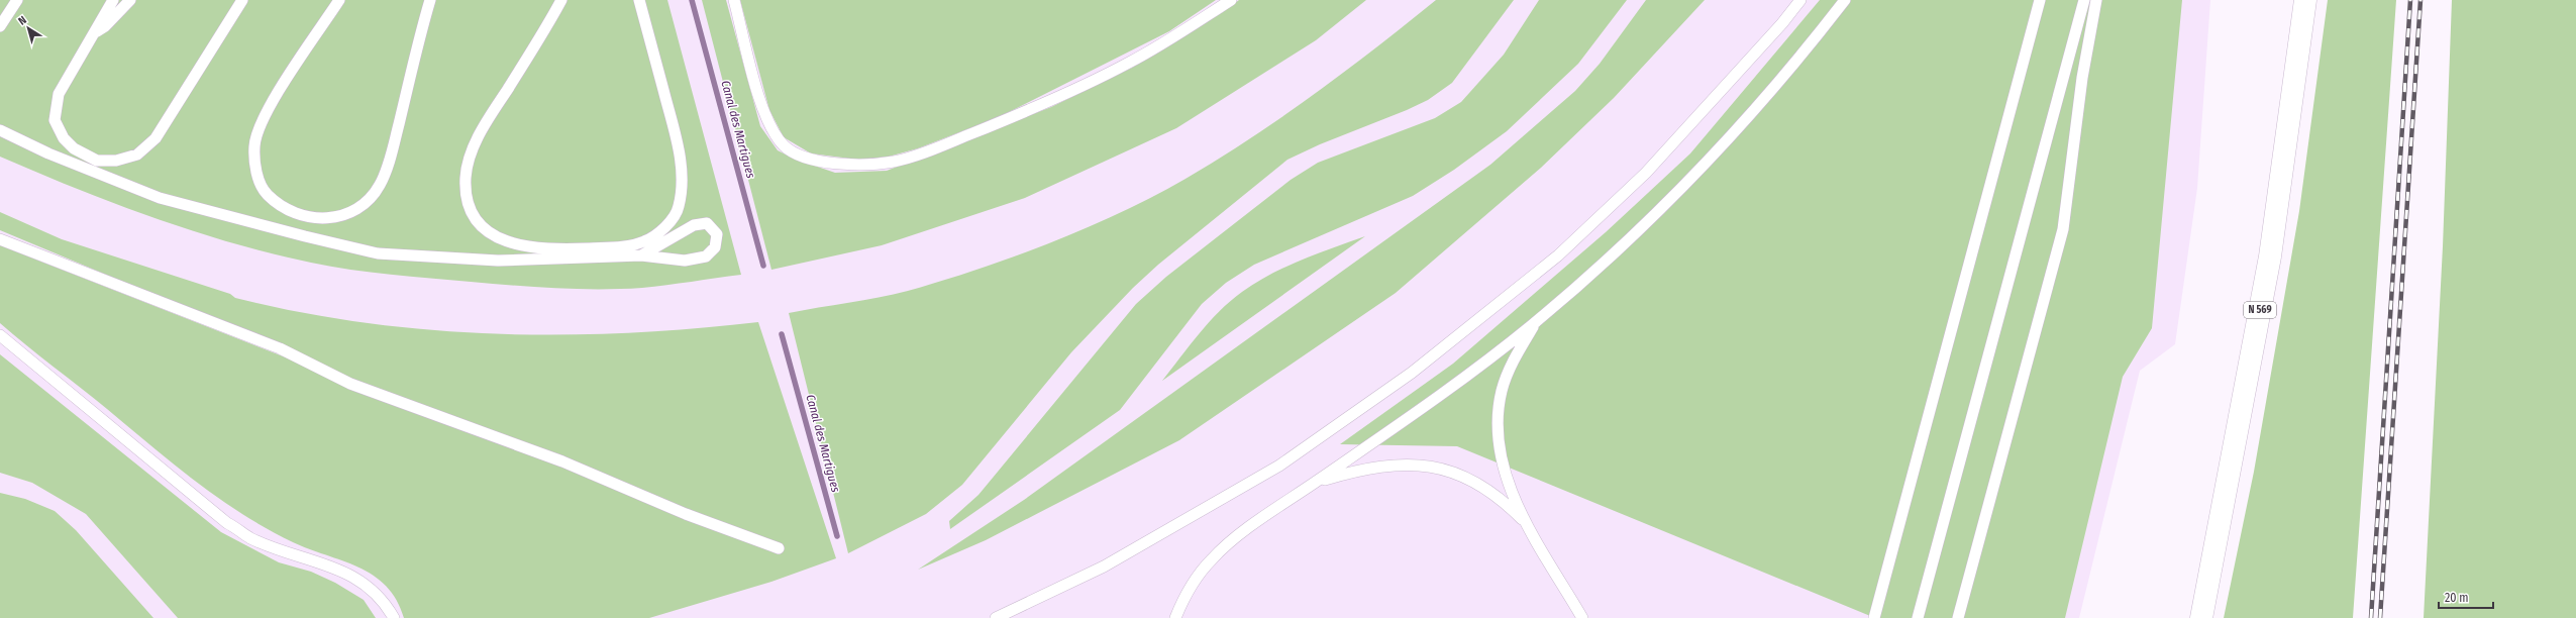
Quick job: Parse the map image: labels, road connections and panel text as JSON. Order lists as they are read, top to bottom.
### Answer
{
  "streets": {
    "main road": ["N 569"]
  },
  "water": ["Canal des Martigues"],
  "scale_bar": "20 m",
  "north": "top left"
}
